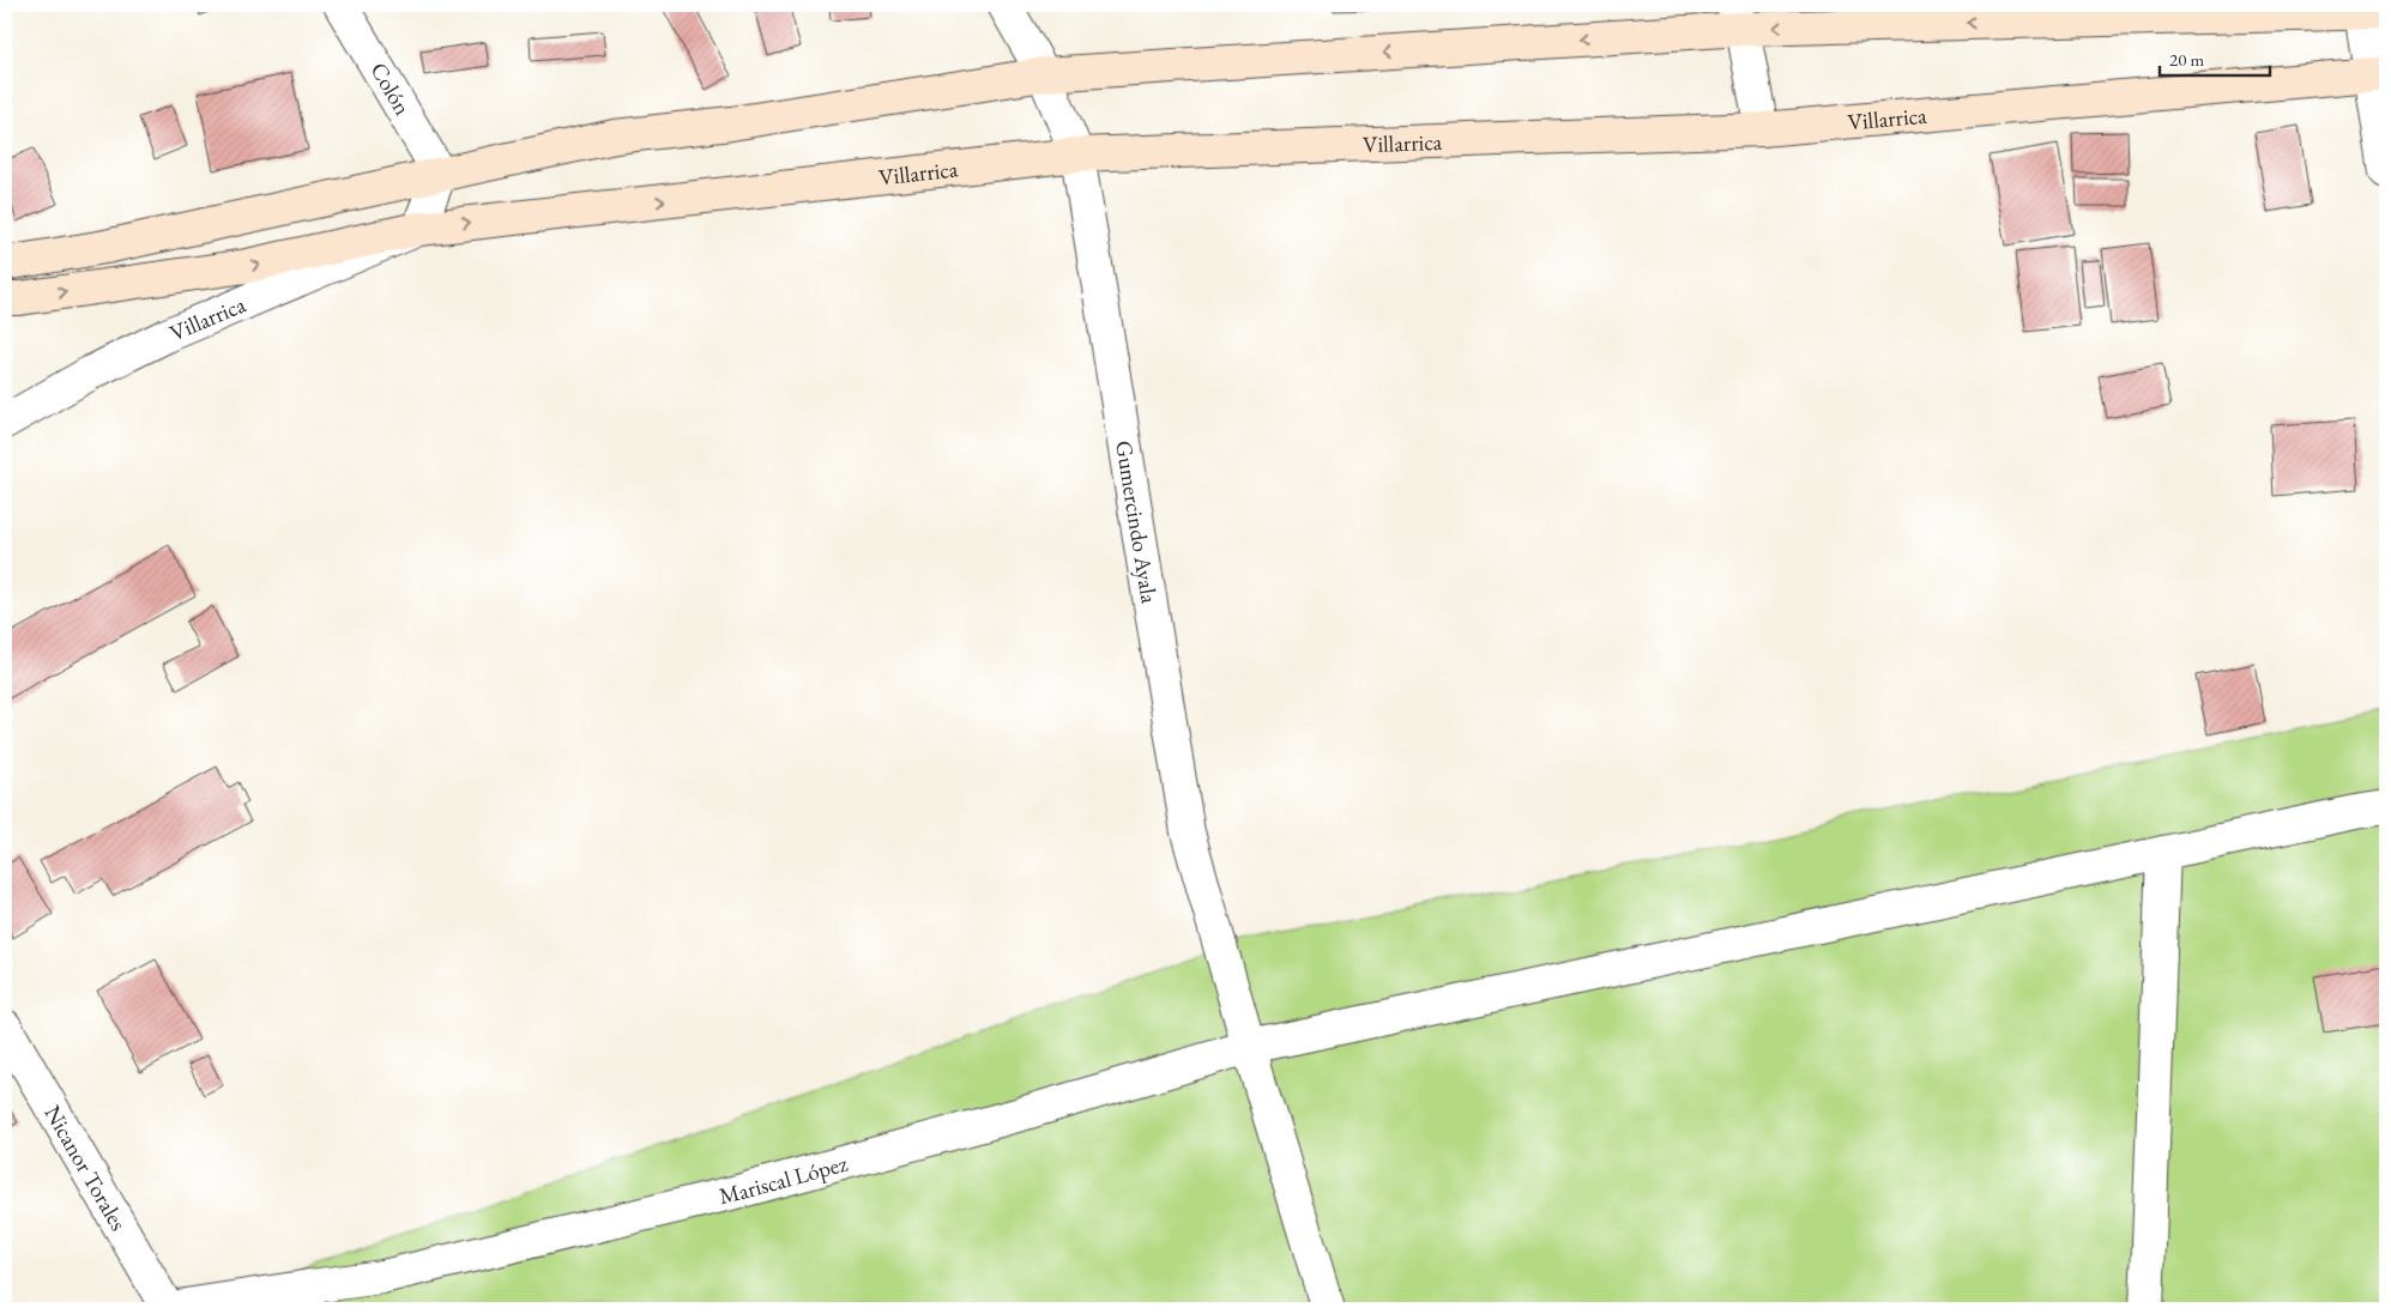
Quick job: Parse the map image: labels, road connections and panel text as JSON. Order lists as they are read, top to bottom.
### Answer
{
  "streets": {
    "street": [
      "Colón",
      "Villarrica",
      "Gumercindo Ayala",
      "Nicanor Torales",
      "Mariscal López"
    ]
  },
  "crossings": [
    ["Villarrica", "Gumercindo Ayala"],
    ["Gumercindo Ayala", "Mariscal López"],
    ["Nicanor Torales", "Mariscal López"]
  ],
  "scale_bar": "20 m"
}
